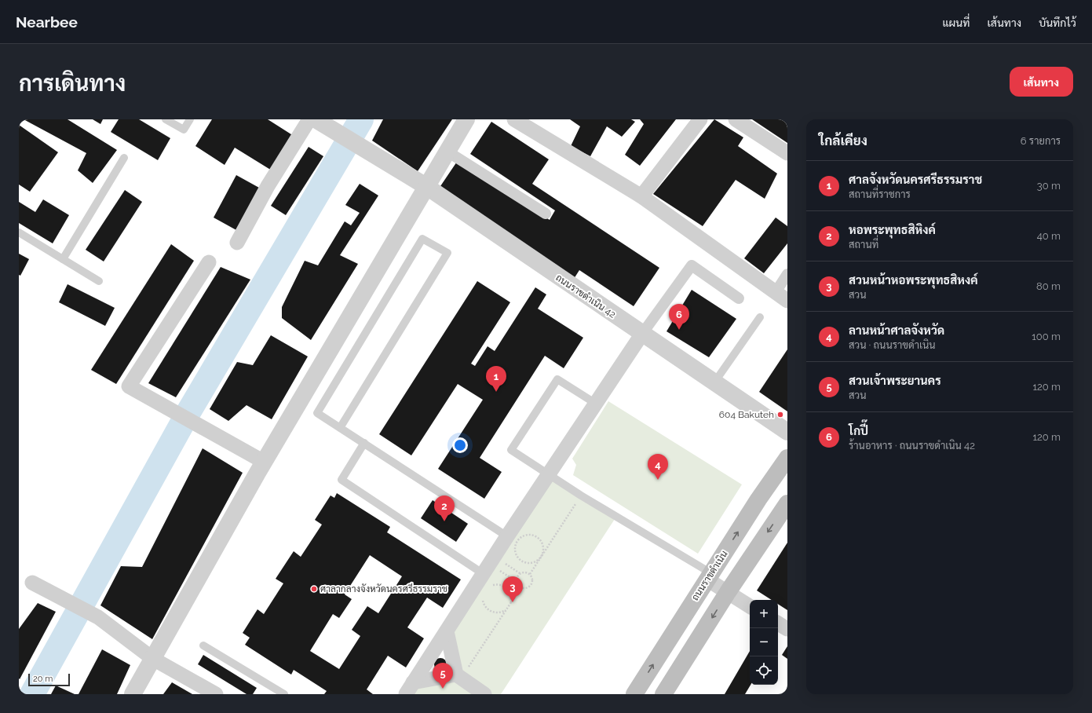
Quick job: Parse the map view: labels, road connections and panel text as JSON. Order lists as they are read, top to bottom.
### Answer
{
  "streets": {
    "main road": ["ถนนราขดำเนิน"],
    "street": ["ถนนราขดำเนิน 42"]
  },
  "places": ["604 Bakuteh", "ศาลากลางจังหวัดนครศรีธรรมราช"],
  "scale_bar": "20 m",
  "page": {
    "header": "Nearbee",
    "nav": ["แผนที่", "เส้นทาง", "บันทึกไว้"],
    "buttons": "เส้นทาง",
    "title": "การเดินทาง",
    "heading": ["ใกล้เคียง", "6 รายการ"],
    "list": [
      {
        "mark": "1",
        "name": "ศาลจังหวัดนครศรีธรรมราช",
        "note": "สถานที่ราชการ",
        "value": "30 m"
      },
      {
        "mark": "2",
        "name": "หอพระพุทธสิหิงค์",
        "note": "สถานที่",
        "value": "40 m"
      },
      {
        "mark": "3",
        "name": "สวนหน้าหอพระพุทธสิหงค์",
        "note": "สวน",
        "value": "80 m"
      },
      {
        "mark": "4",
        "name": "ลานหน้าศาลจังหวัด",
        "note": "สวน · ถนนราขดำเนิน",
        "value": "100 m"
      },
      {
        "mark": "5",
        "name": "สวนเจ้าพระยานคร",
        "note": "สวน",
        "value": "120 m"
      },
      {
        "mark": "6",
        "name": "โกปี๊",
        "note": "ร้านอาหาร · ถนนราขดำเนิน 42",
        "value": "120 m"
      }
    ],
    "pins": [
      "6",
      "1",
      "4",
      "2",
      "3",
      "5"
    ],
    "map_buttons": ["+", "−"],
    "scale": "20 m"
  }
}
